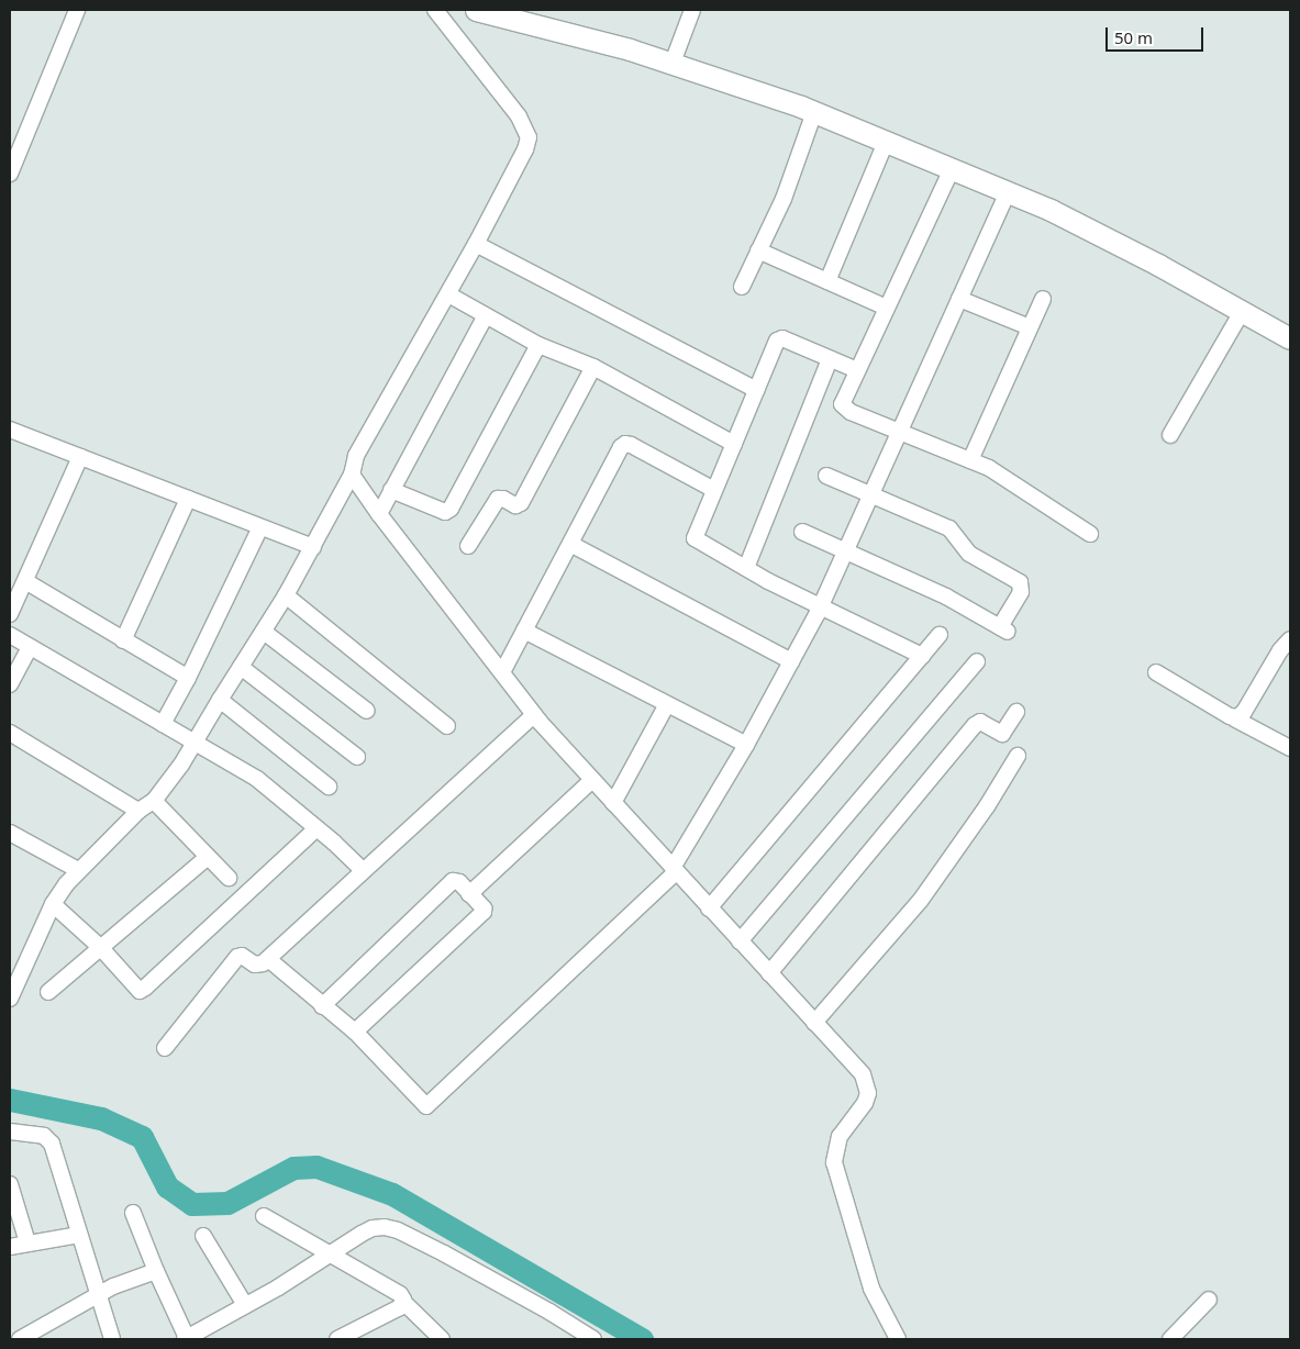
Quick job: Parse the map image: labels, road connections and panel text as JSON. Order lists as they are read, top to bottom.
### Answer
{
  "scale_bar": "50 m"
}
